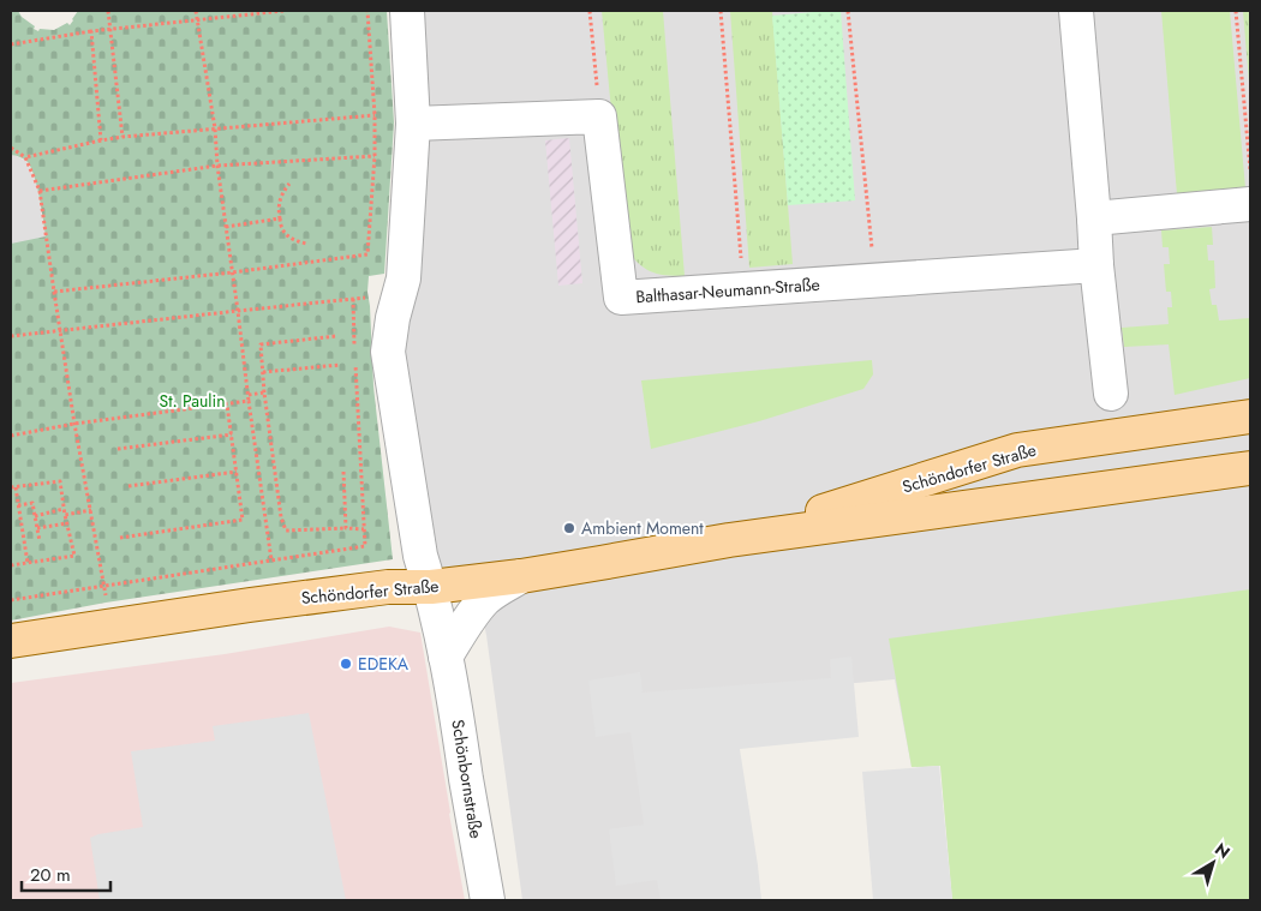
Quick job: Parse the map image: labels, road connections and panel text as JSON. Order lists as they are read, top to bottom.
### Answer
{
  "streets": {
    "main road": ["Schöndorfer Straße"],
    "street": ["Balthasar-Neumann-Straße", "Schönbornstraße"]
  },
  "crossings": [
    ["Schöndorfer Straße", "Schönbornstraße"]
  ],
  "parks": ["St. Paulin"],
  "places": ["Ambient Moment", "EDEKA"],
  "scale_bar": "20 m",
  "north": "top right"
}
